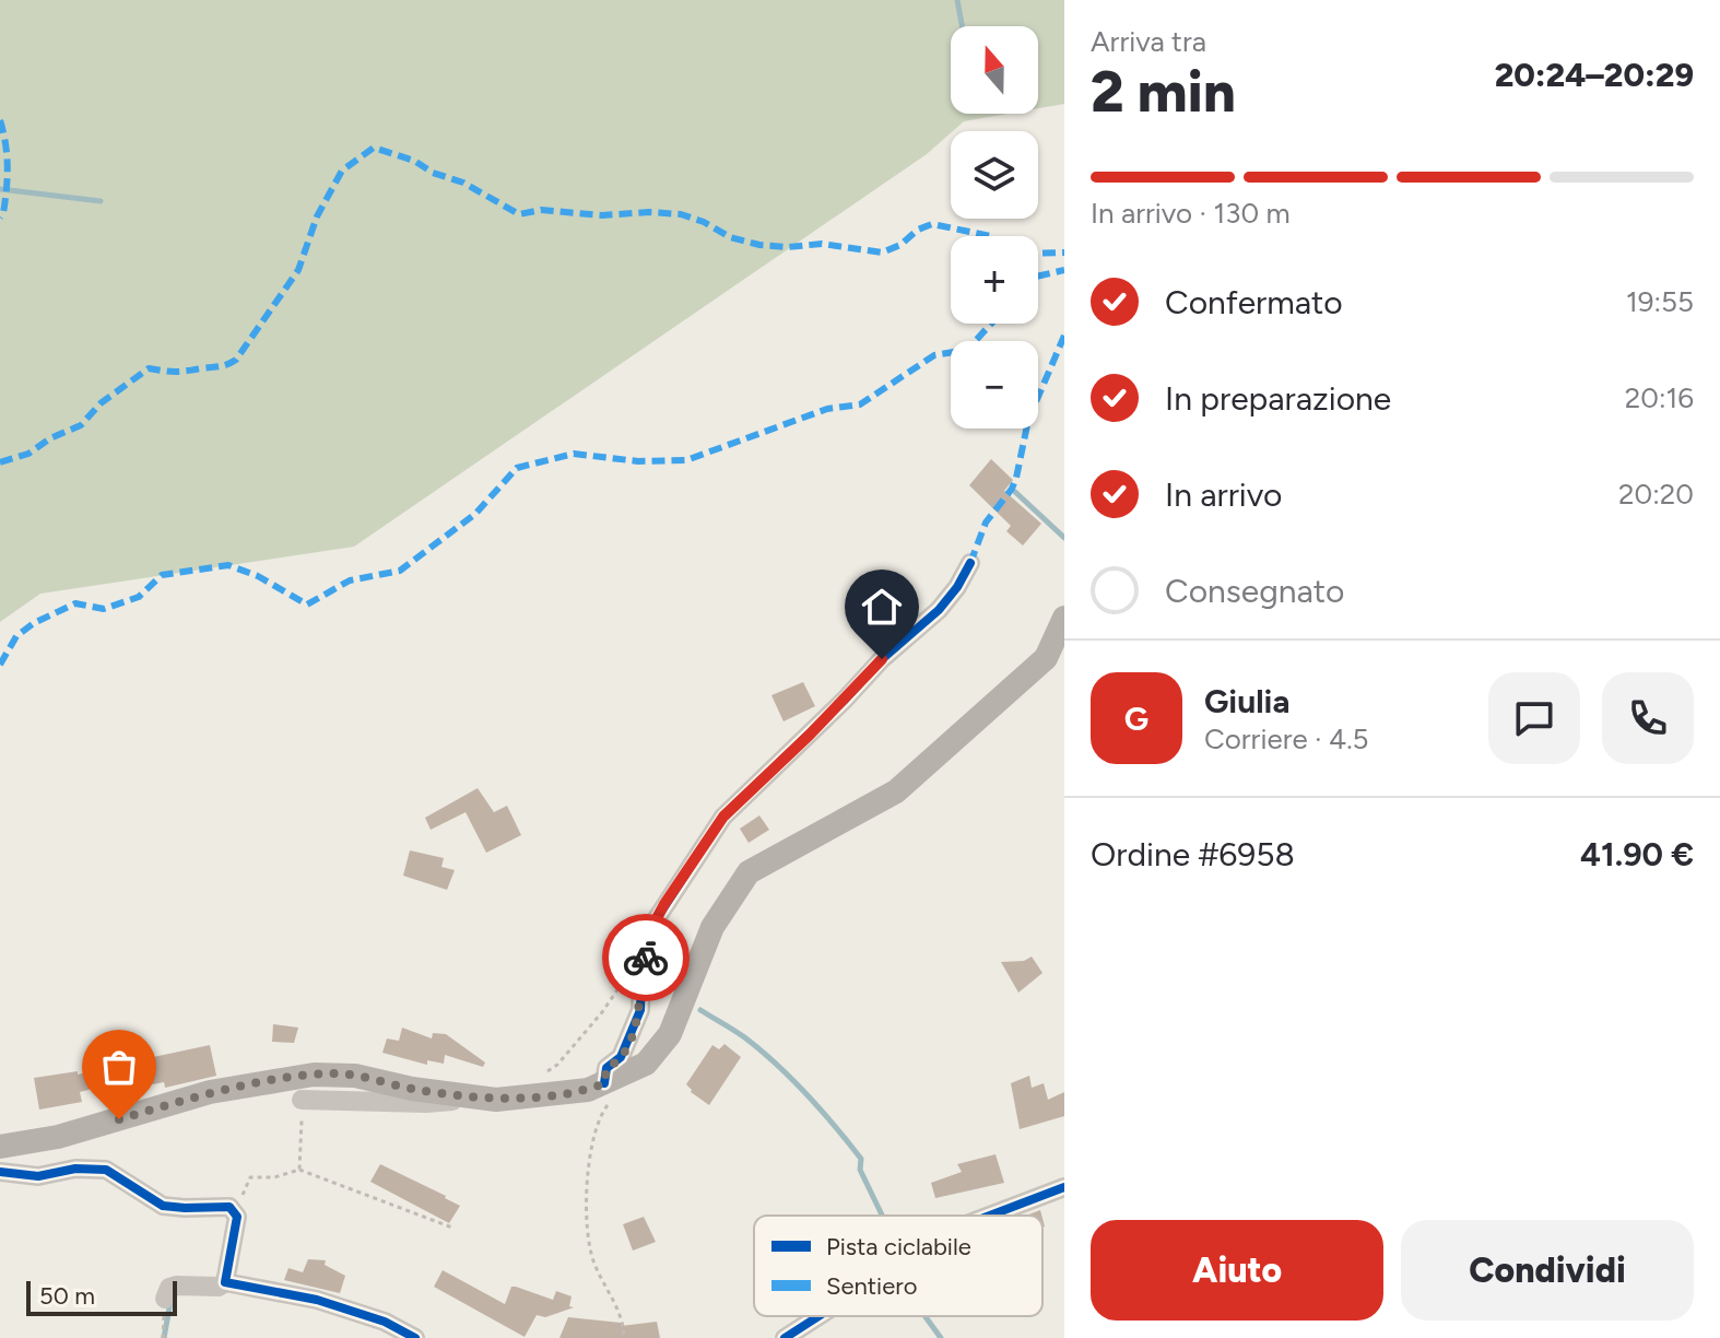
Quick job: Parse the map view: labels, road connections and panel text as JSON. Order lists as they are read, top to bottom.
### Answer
{
  "legend": ["Pista ciclabile", "Sentiero"],
  "scale_bar": "50 m",
  "north": "top",
  "page": {
    "heading": ["2 min", "Arriva tra", "20:24–20:29"],
    "panel": [
      "Giulia",
      "Corriere · 4.5",
      "Ordine #6958",
      "41.90 €"
    ],
    "map_buttons": ["+", "−"],
    "bar": "In arrivo · 130 m",
    "list": [
      ["Confermato", "19:55"],
      ["In preparazione", "20:16"],
      ["In arrivo", "20:20"],
      "Consegnato"
    ],
    "round": "G",
    "buttons": ["Aiuto", "Condividi"],
    "scale": "50 m"
  }
}
